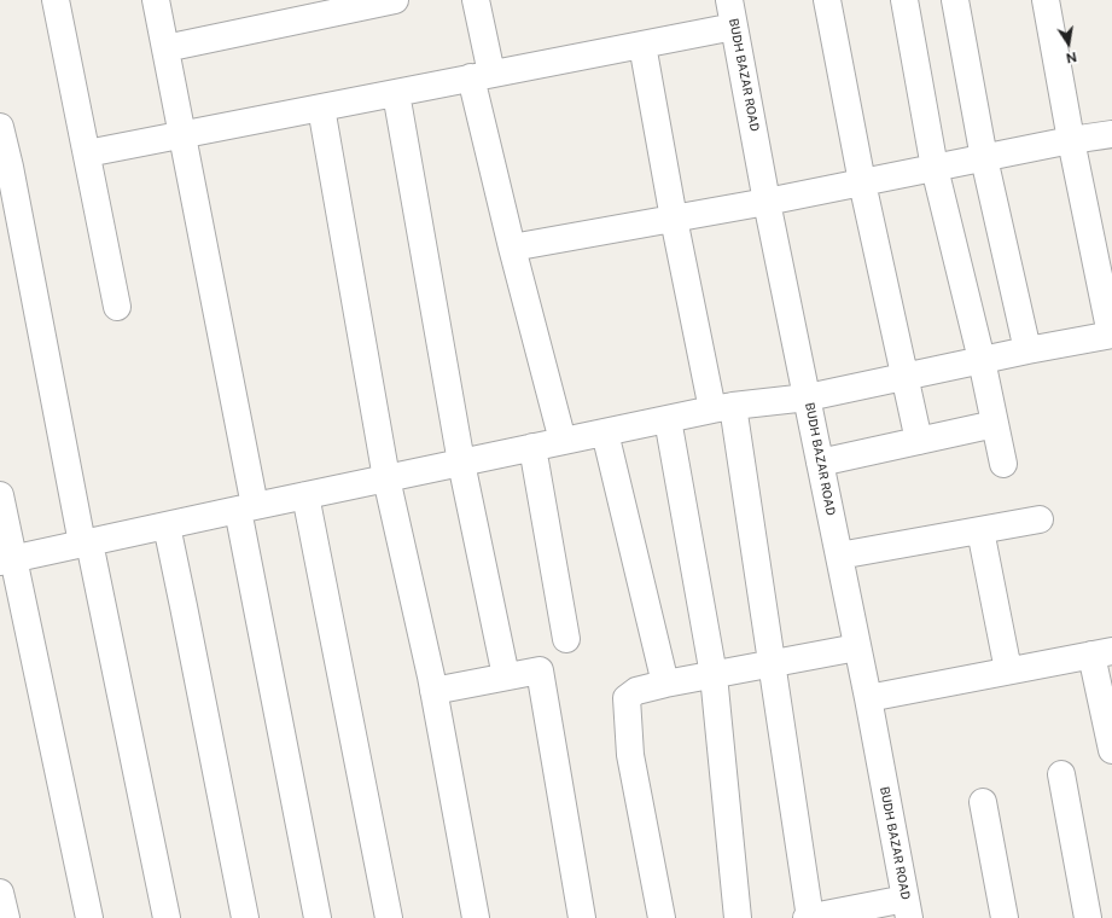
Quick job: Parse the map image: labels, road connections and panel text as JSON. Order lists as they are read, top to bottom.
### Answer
{
  "streets": {
    "street": ["BUDH BAZAR ROAD"]
  },
  "north": "bottom"
}
